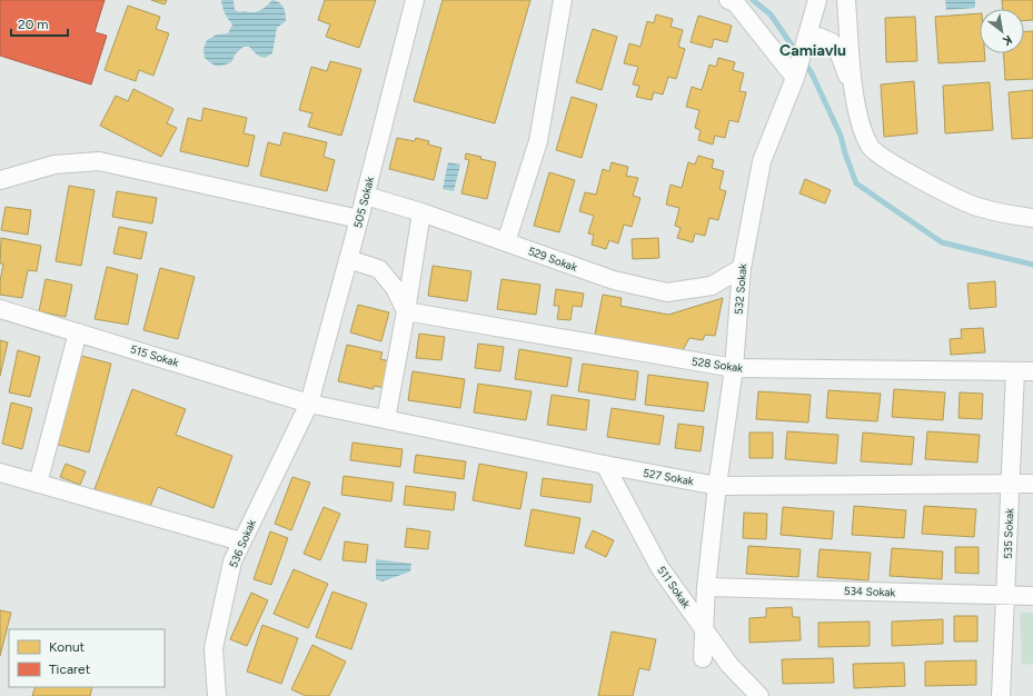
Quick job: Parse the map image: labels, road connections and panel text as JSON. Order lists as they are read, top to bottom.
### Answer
{
  "streets": {
    "street": [
      "505 Sokak",
      "529 Sokak",
      "532 Sokak",
      "515 Sokak",
      "528 Sokak",
      "527 Sokak",
      "535 Sokak",
      "536 Sokak",
      "511 Sokak",
      "534 Sokak"
    ]
  },
  "crossings": [
    ["505 Sokak", "529 Sokak"],
    ["505 Sokak", "515 Sokak"],
    ["505 Sokak", "527 Sokak"],
    ["505 Sokak", "536 Sokak"],
    ["529 Sokak", "532 Sokak"],
    ["532 Sokak", "528 Sokak"],
    ["532 Sokak", "527 Sokak"],
    ["532 Sokak", "511 Sokak"],
    ["532 Sokak", "534 Sokak"],
    ["515 Sokak", "527 Sokak"],
    ["515 Sokak", "536 Sokak"],
    ["528 Sokak", "535 Sokak"],
    ["527 Sokak", "535 Sokak"],
    ["527 Sokak", "536 Sokak"],
    ["527 Sokak", "511 Sokak"],
    ["535 Sokak", "534 Sokak"]
  ],
  "districts": ["Camiavlu"],
  "legend": ["Konut", "Ticaret"],
  "scale_bar": "20 m",
  "north": "bottom right"
}
